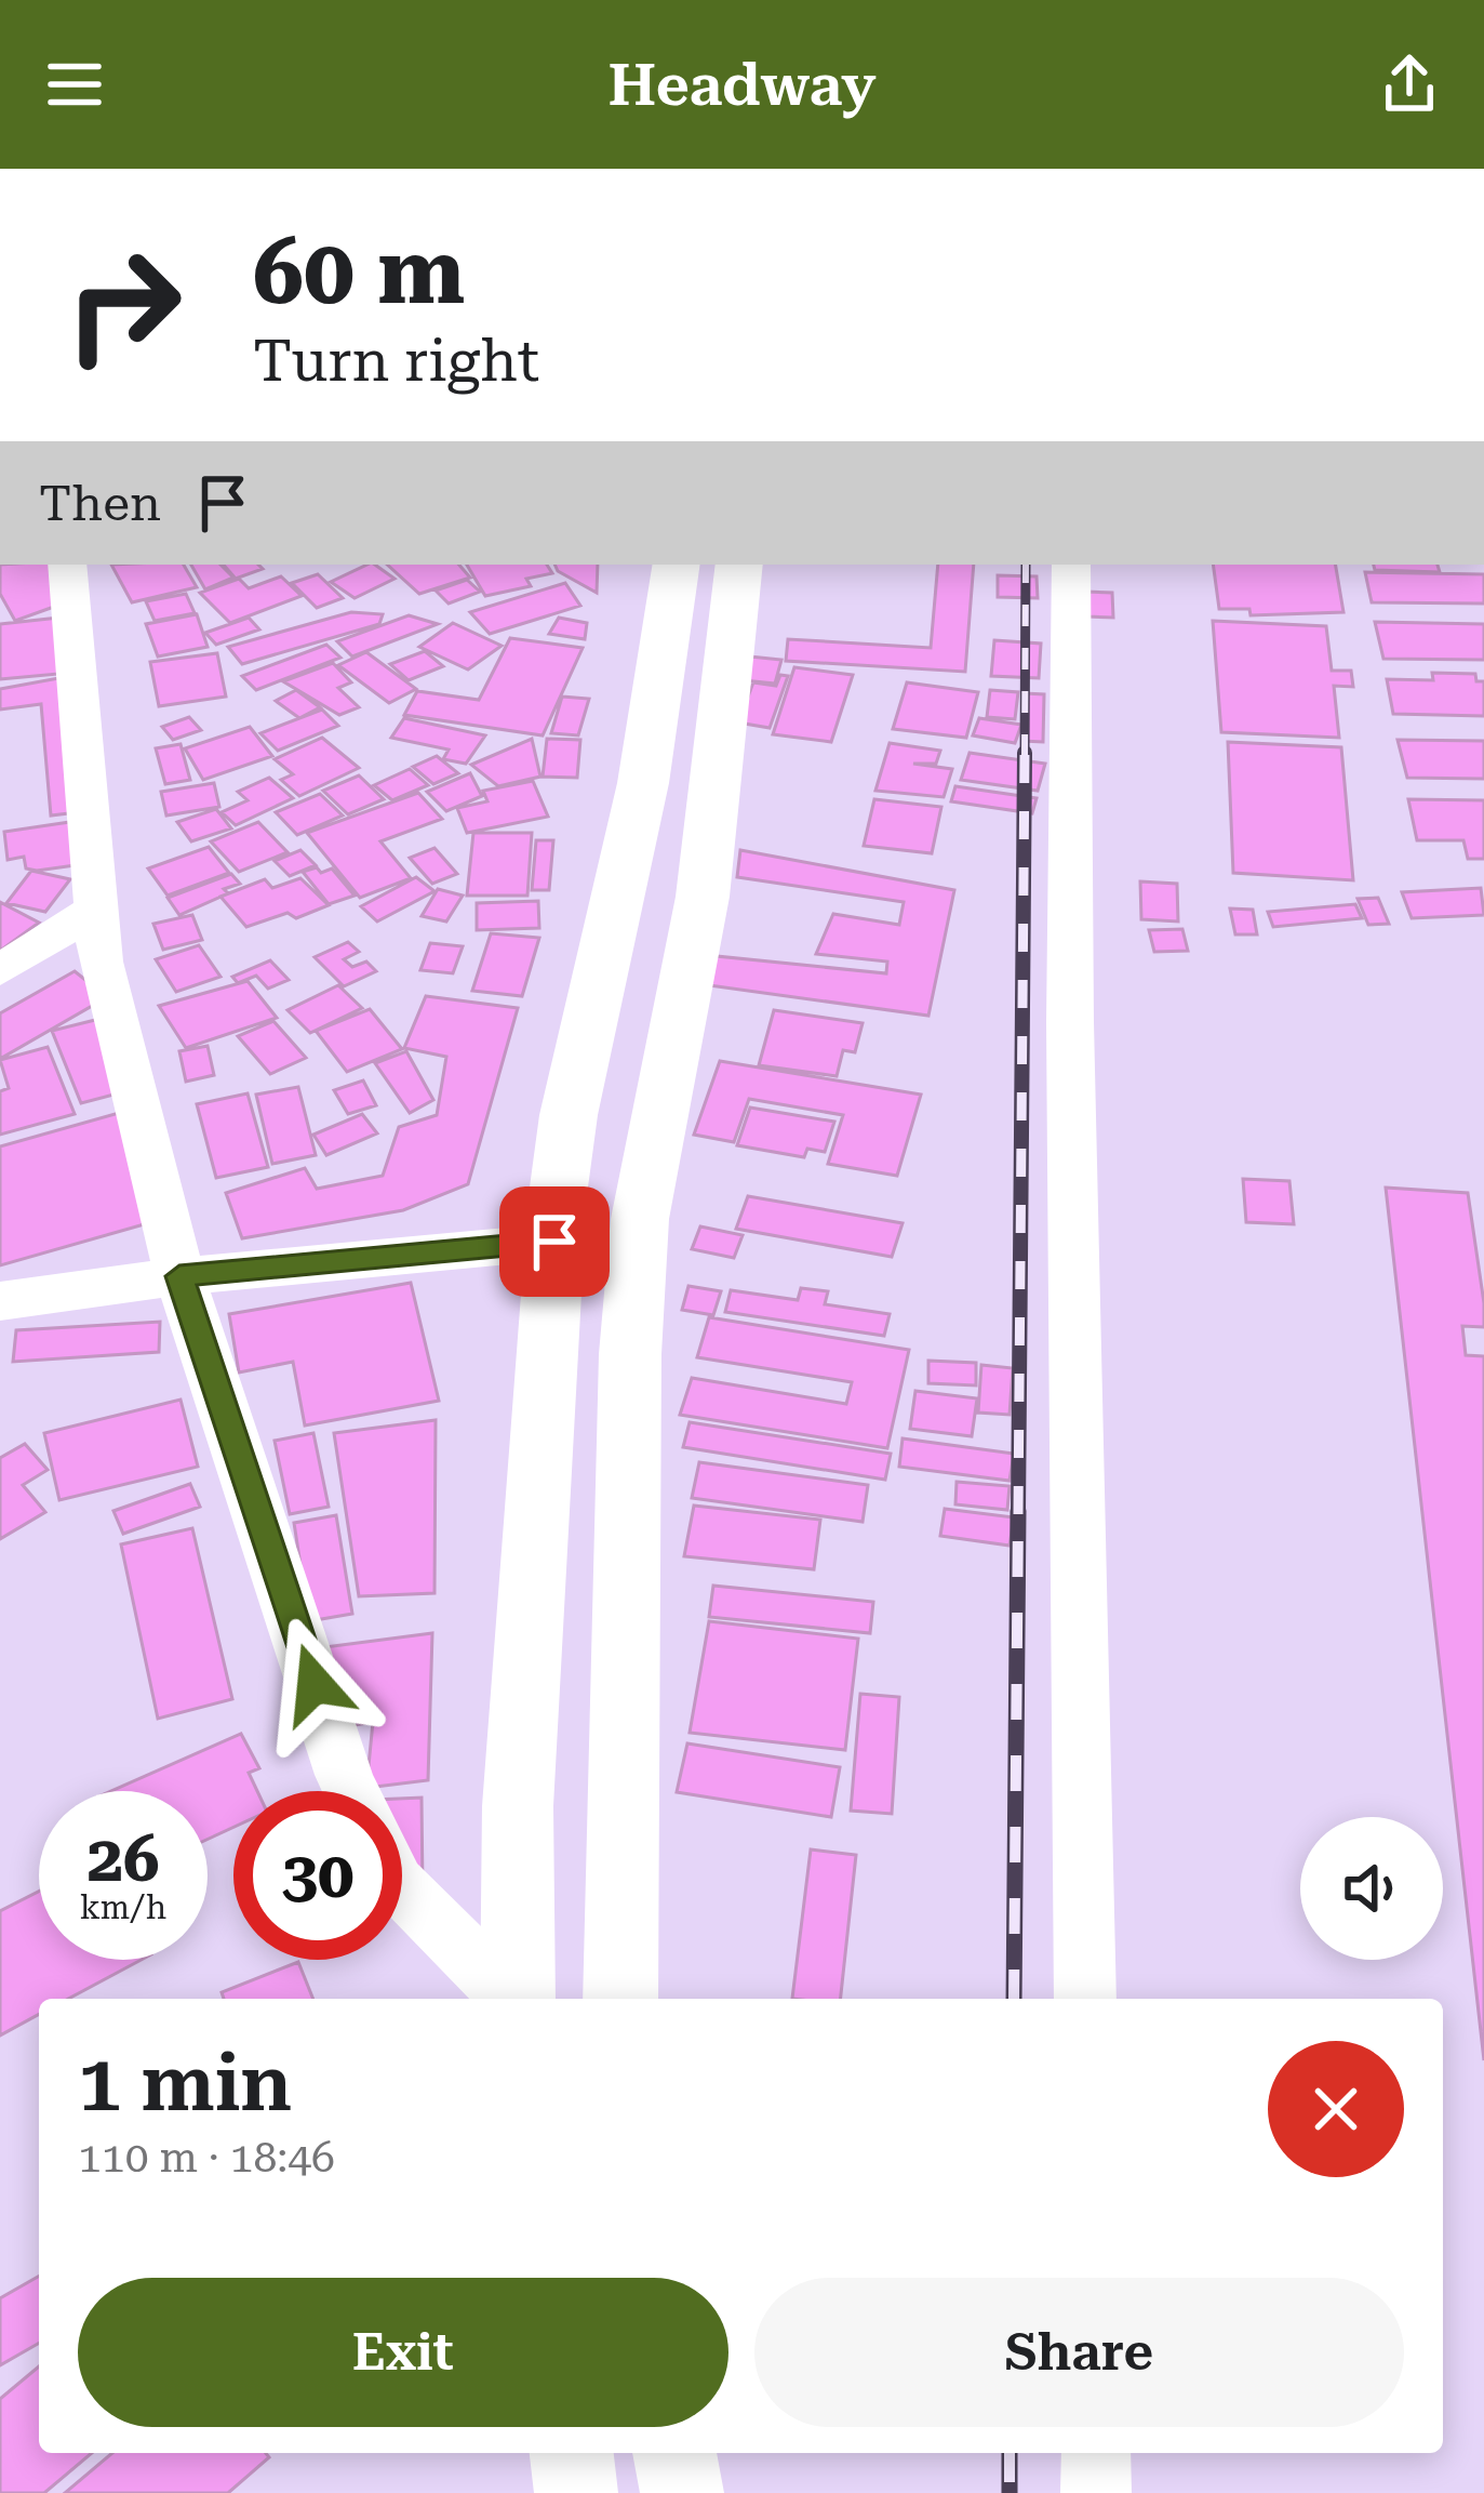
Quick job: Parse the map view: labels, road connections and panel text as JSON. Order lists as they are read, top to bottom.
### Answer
{
  "page": {
    "header": "Headway",
    "turn": ["60 m", "Turn right"],
    "then": "Then",
    "speed": "26 km/h",
    "limit": "30",
    "heading": ["1 min", "110 m · 18:46"],
    "buttons": ["Exit", "Share"]
  }
}
